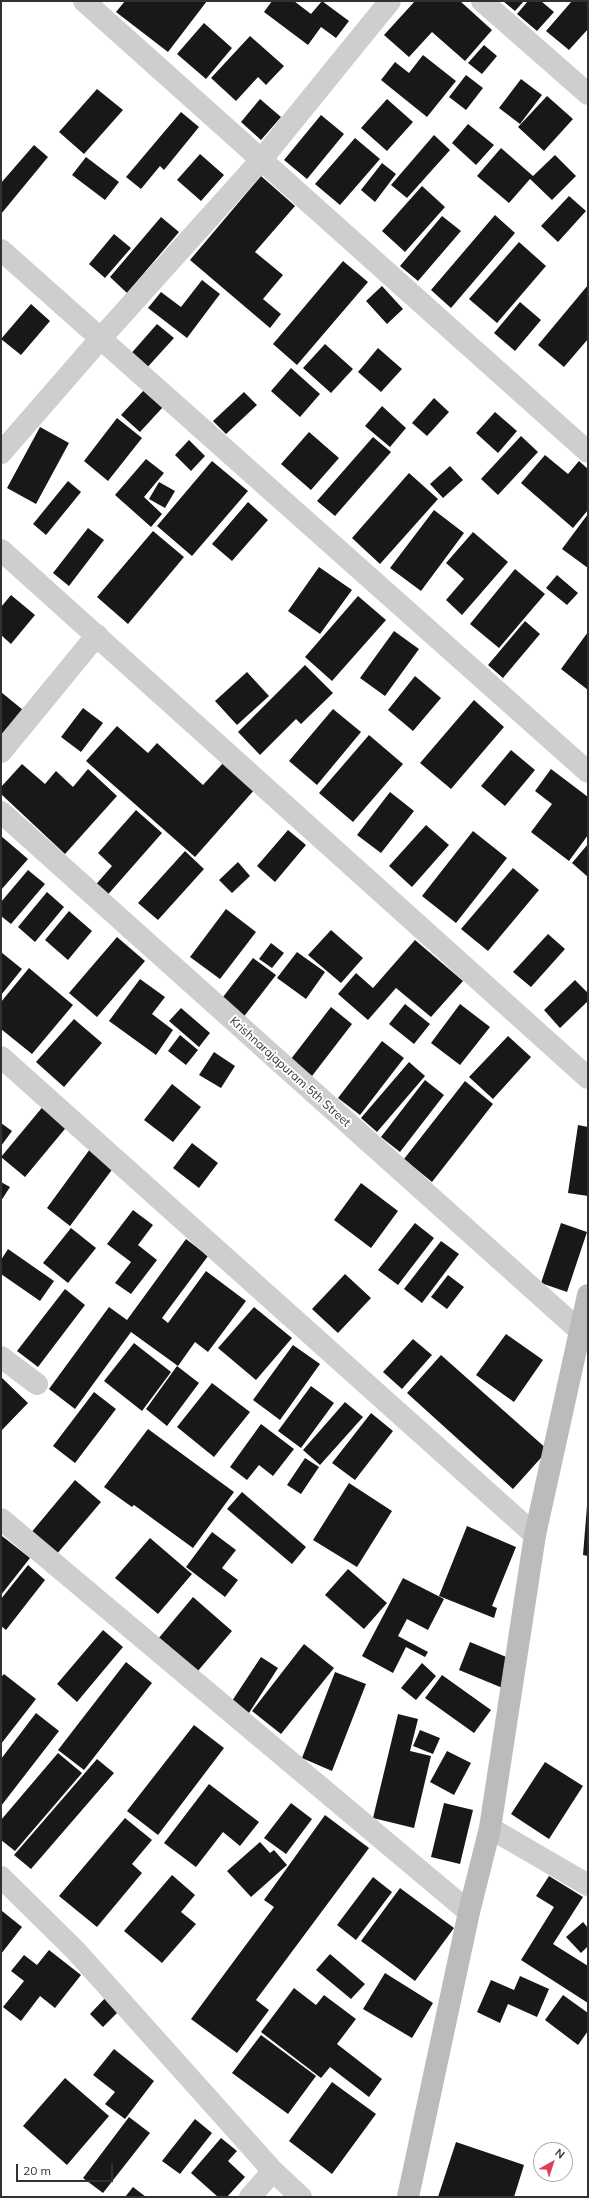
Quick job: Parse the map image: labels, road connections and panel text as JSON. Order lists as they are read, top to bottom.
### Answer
{
  "streets": {
    "street": ["Krishnarajapuram 5th Street"]
  },
  "scale_bar": "20 m",
  "north": "top right"
}
